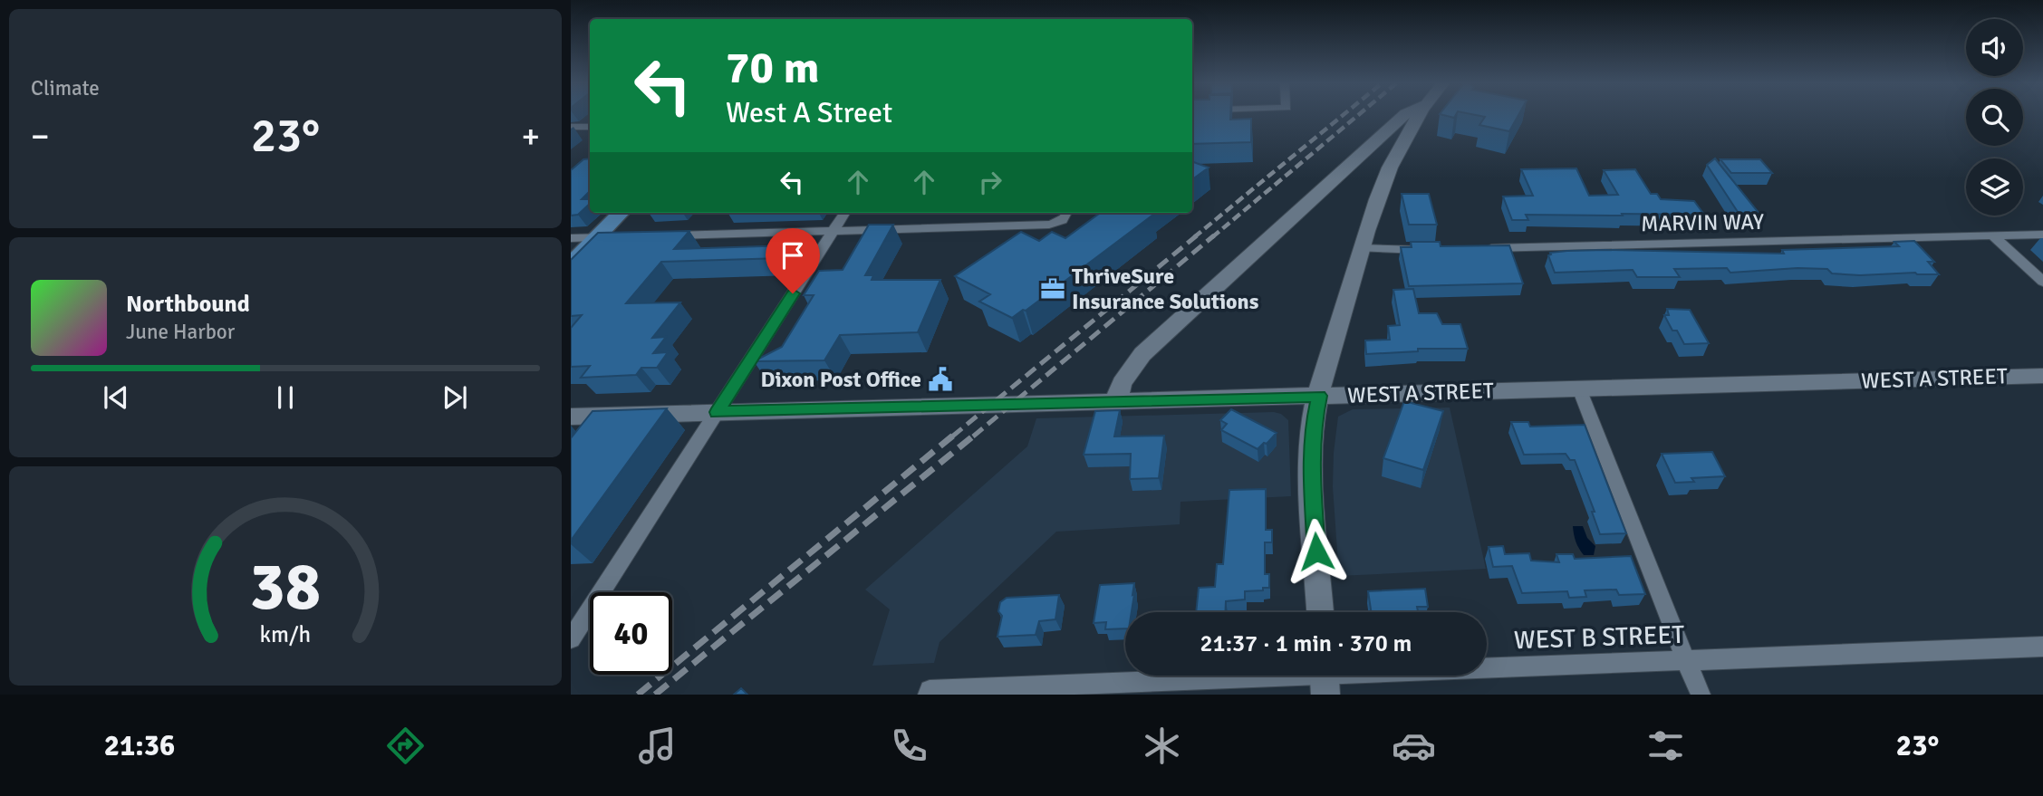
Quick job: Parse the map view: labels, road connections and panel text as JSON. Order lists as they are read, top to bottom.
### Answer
{
  "streets": {
    "street": ["MARVIN WAY", "WEST A STREET", "WEST B STREET"]
  },
  "places": {
    "office": ["ThriveSure Insurance Solutions"],
    "public building": ["Dixon Post Office"]
  },
  "page": {
    "tile": "Climate",
    "turn": ["70 m", "West A Street"],
    "heat": ["−", "23°", "+"],
    "song": ["Northbound", "June Harbor"],
    "limit": "40",
    "trip": "21:37 · 1 min · 370 m",
    "tabs": ["21:36", "23°"],
    "gauge": ["38", "km/h"]
  }
}
